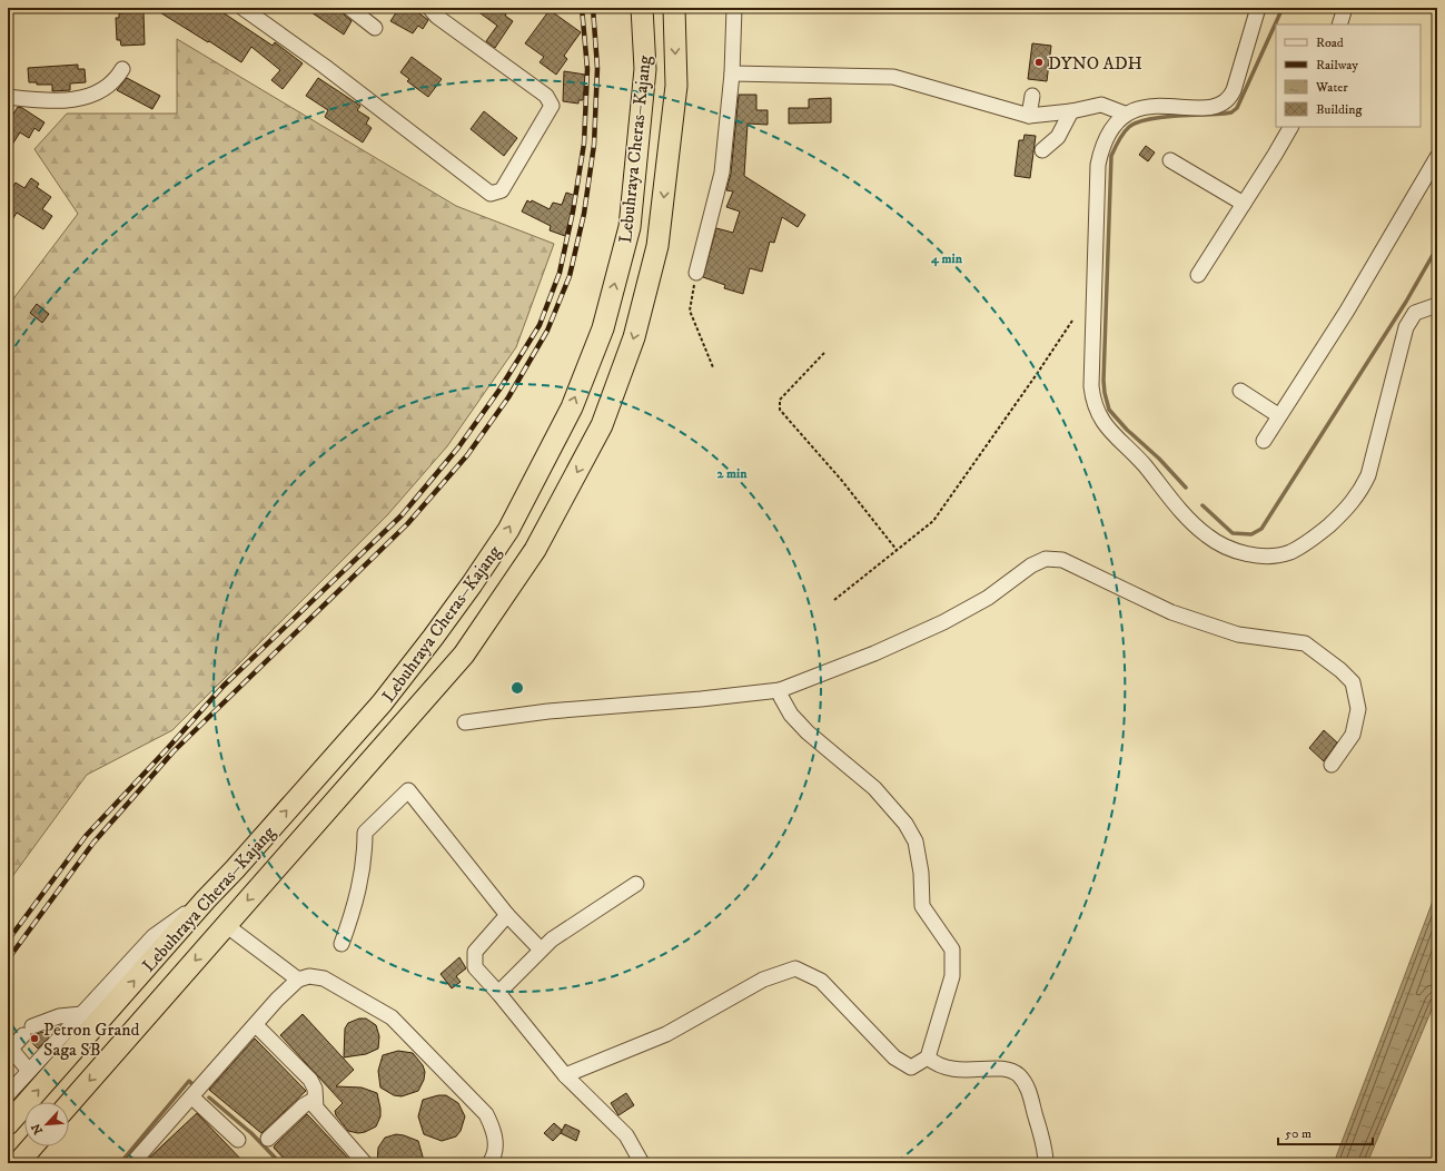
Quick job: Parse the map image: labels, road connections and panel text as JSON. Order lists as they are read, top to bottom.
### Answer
{
  "streets": {
    "highway": ["Lebuhraya Cheras–Kajang"]
  },
  "places": ["DYNO ADH", "Petron Grand Saga SB"],
  "legend": [
    "Road",
    "Railway",
    "Water",
    "Building"
  ],
  "scale_bar": "50 m",
  "north": "bottom left",
  "rings": ["4 min", "2 min"]
}
